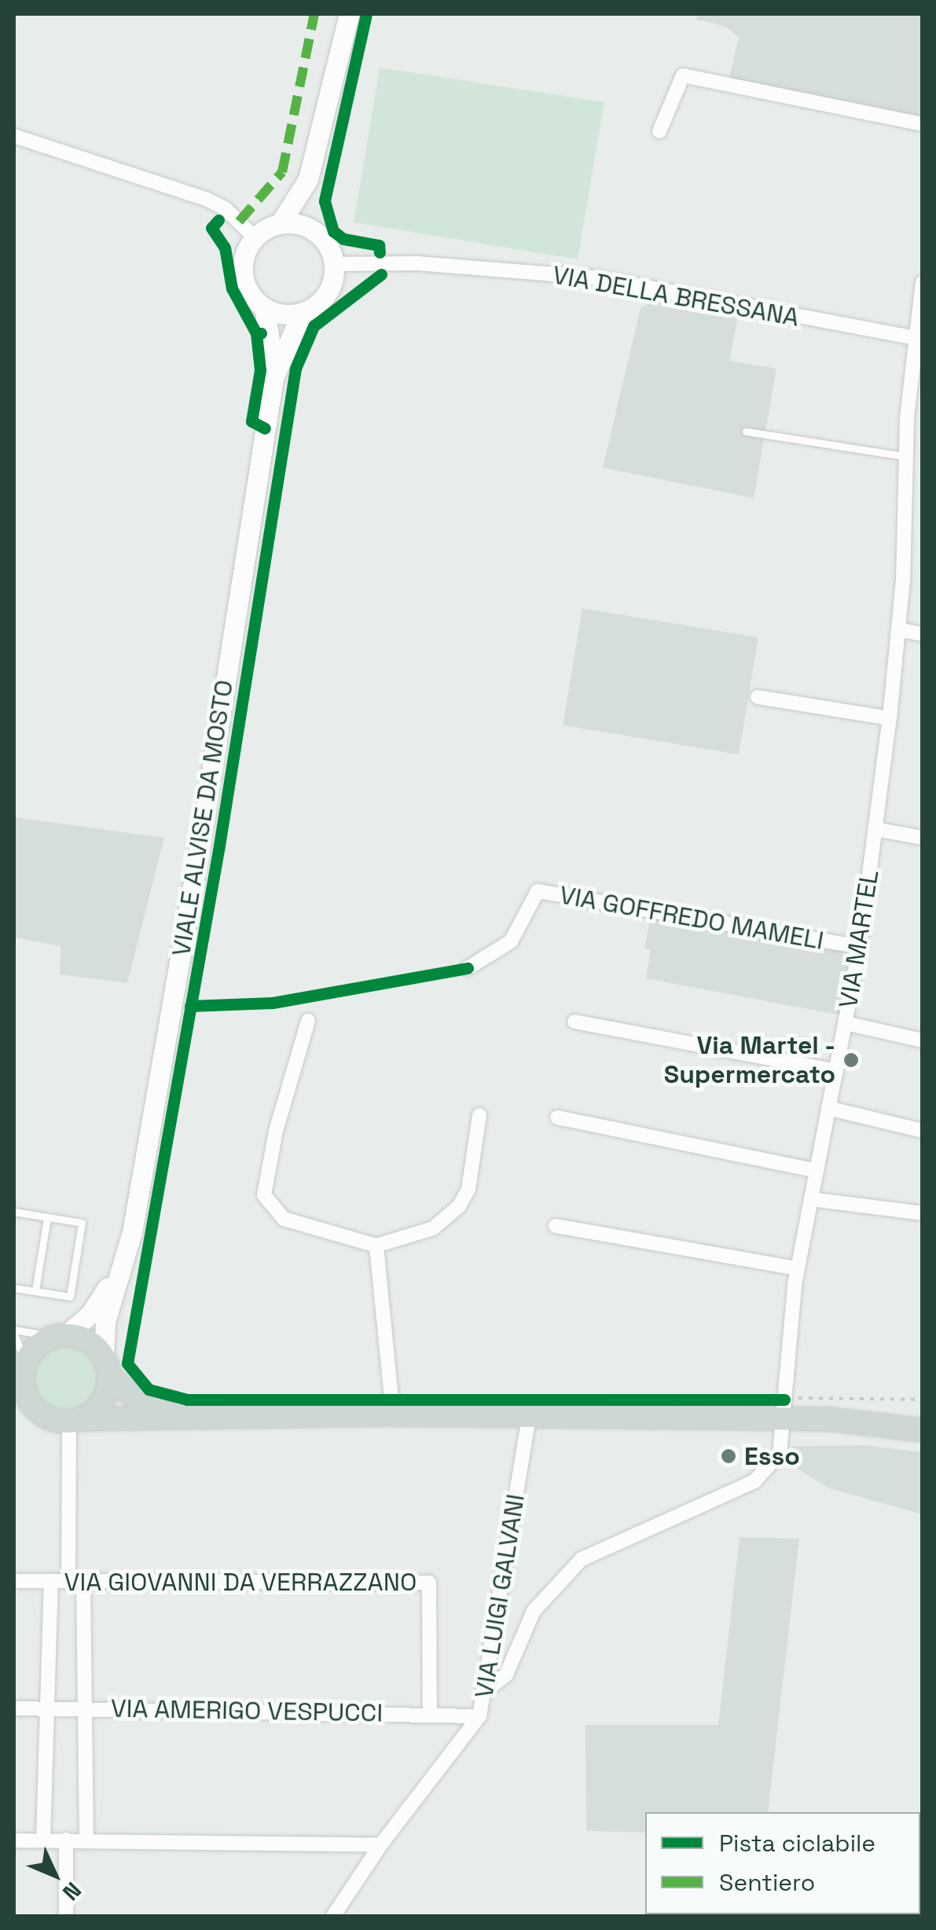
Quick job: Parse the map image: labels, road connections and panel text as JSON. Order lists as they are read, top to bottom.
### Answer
{
  "streets": {
    "main road": ["VIALE ALVISE DA MOSTO"],
    "street": [
      "VIA DELLA BRESSANA",
      "VIA GOFFREDO MAMELI",
      "VIA MARTEL",
      "VIA GIOVANNI DA VERRAZZANO",
      "VIA LUIGI GALVANI",
      "VIA AMERIGO VESPUCCI"
    ]
  },
  "crossings": [
    ["VIA DELLA BRESSANA", "VIALE ALVISE DA MOSTO"],
    ["VIA DELLA BRESSANA", "VIA MARTEL"],
    ["VIA GOFFREDO MAMELI", "VIA MARTEL"],
    ["VIA MARTEL", "VIA LUIGI GALVANI"],
    ["VIA GIOVANNI DA VERRAZZANO", "VIA AMERIGO VESPUCCI"],
    ["VIA LUIGI GALVANI", "VIA AMERIGO VESPUCCI"]
  ],
  "places": ["Via Martel - Supermercato", "Esso"],
  "legend": ["Pista ciclabile", "Sentiero"],
  "north": "bottom right"
}
